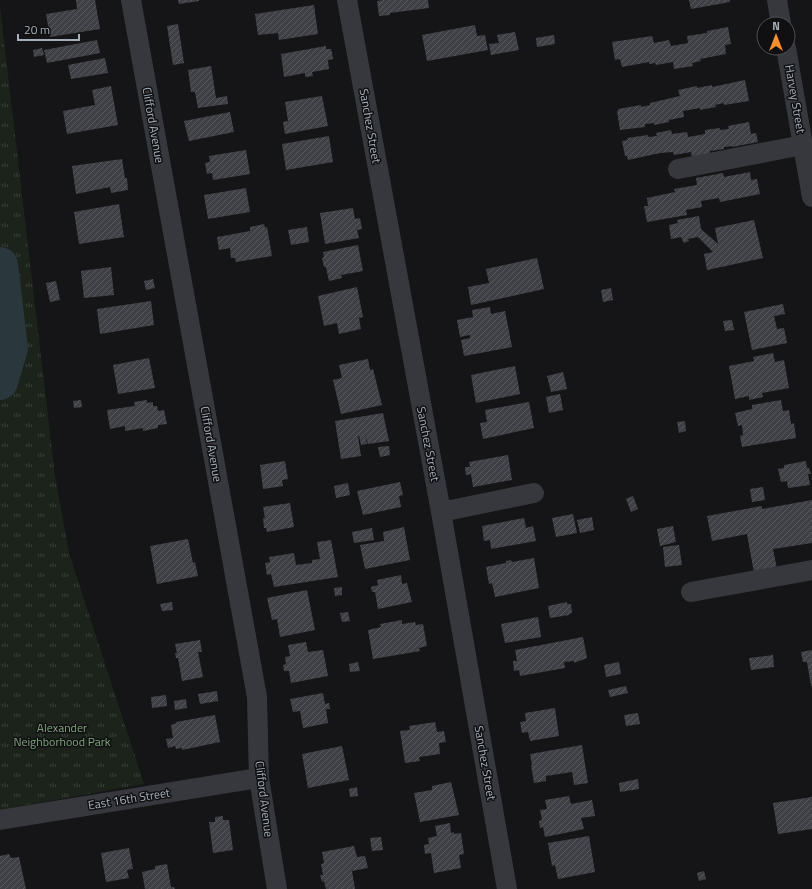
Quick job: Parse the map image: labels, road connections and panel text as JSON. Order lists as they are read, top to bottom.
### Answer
{
  "streets": {
    "street": [
      "Harvey Street",
      "Clifford Avenue",
      "Sanchez Street",
      "East 16th Street"
    ]
  },
  "crossings": [
    ["Clifford Avenue", "East 16th Street"]
  ],
  "parks": ["Alexander Neighborhood Park"],
  "scale_bar": "20 m",
  "north": "top"
}
